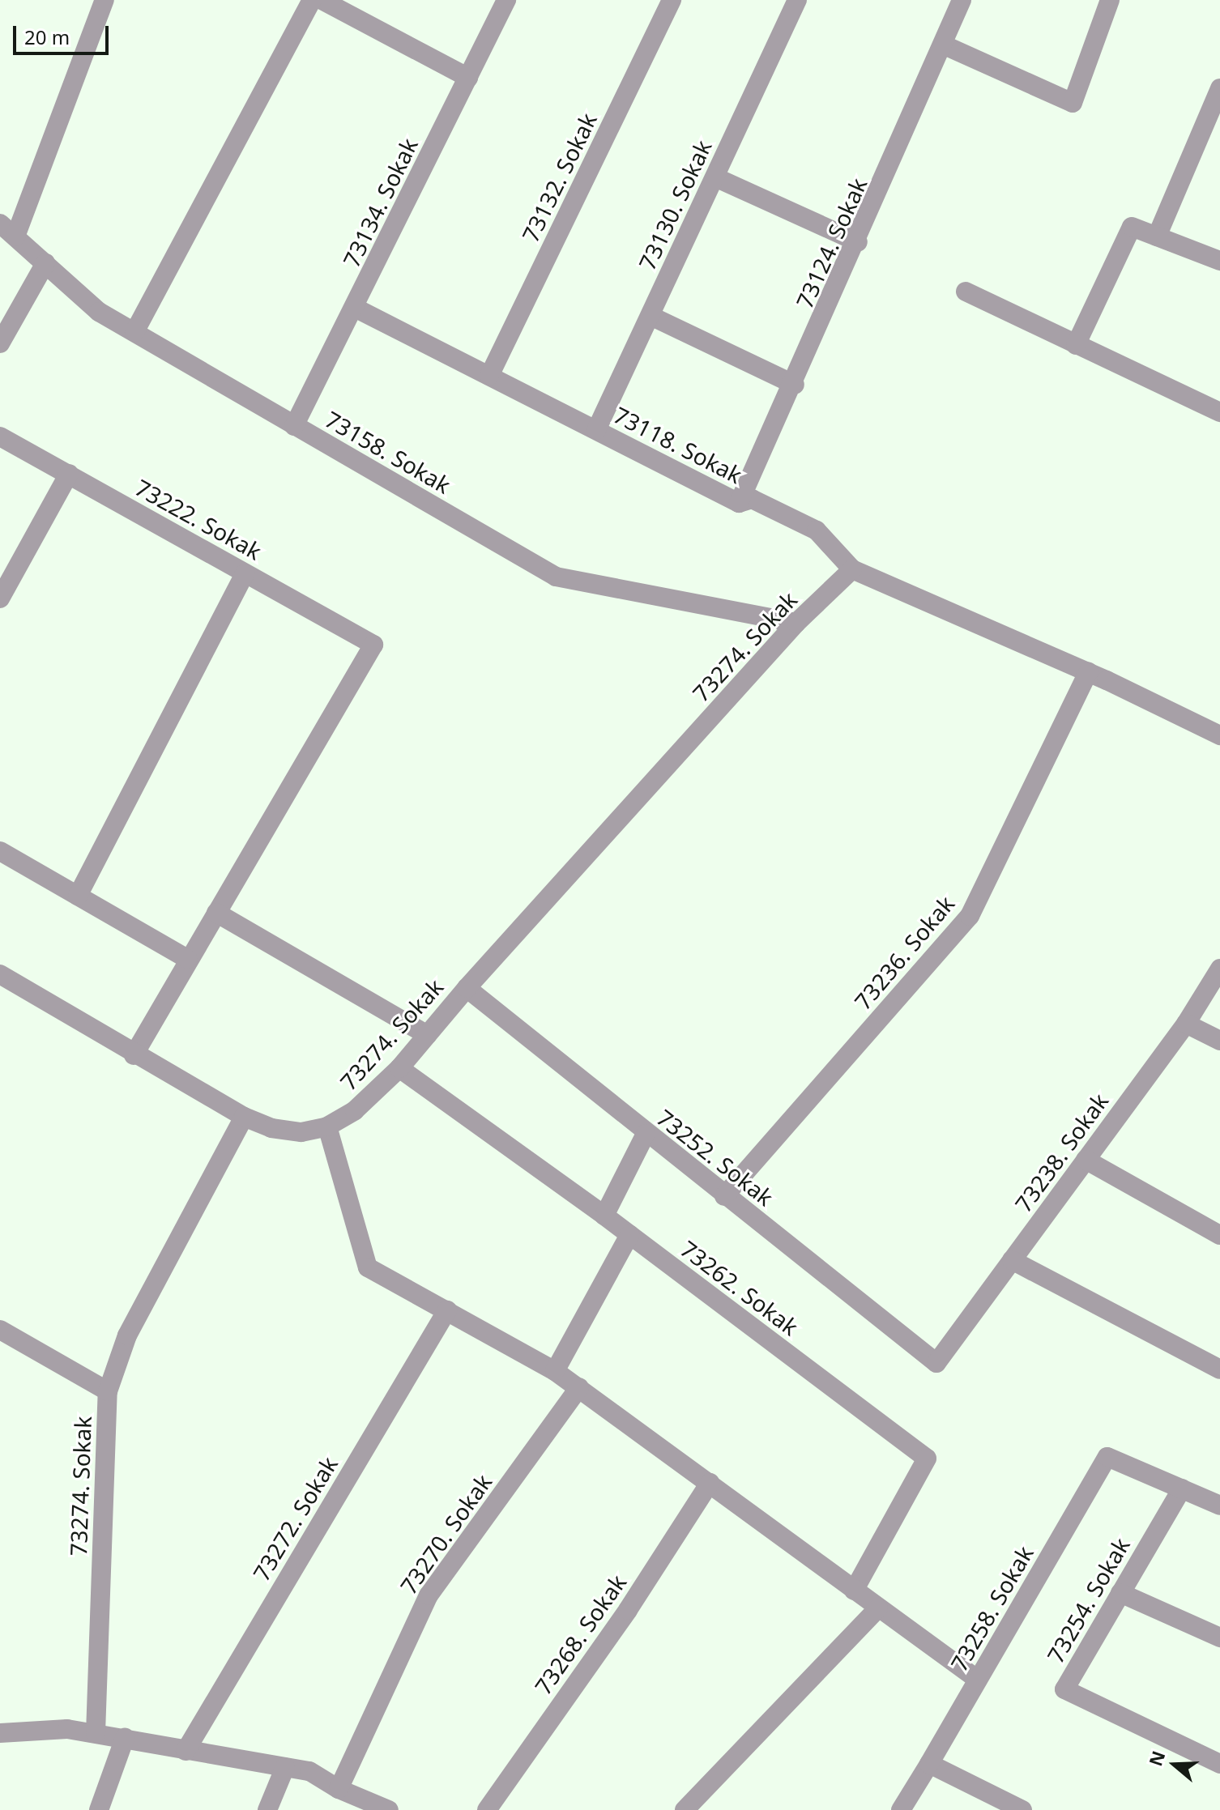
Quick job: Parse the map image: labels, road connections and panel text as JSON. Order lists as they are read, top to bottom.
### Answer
{
  "streets": {
    "street": [
      "73132. Sokak",
      "73134. Sokak",
      "73130. Sokak",
      "73124. Sokak",
      "73118. Sokak",
      "73158. Sokak",
      "73222. Sokak",
      "73274. Sokak",
      "73236. Sokak",
      "73238. Sokak",
      "73252. Sokak",
      "73262. Sokak",
      "73272. Sokak",
      "73270. Sokak",
      "73254. Sokak",
      "73258. Sokak",
      "73268. Sokak"
    ]
  },
  "crossings": [
    ["73132. Sokak", "73118. Sokak"],
    ["73134. Sokak", "73118. Sokak"],
    ["73134. Sokak", "73158. Sokak"],
    ["73130. Sokak", "73118. Sokak"],
    ["73124. Sokak", "73118. Sokak"],
    ["73118. Sokak", "73274. Sokak"],
    ["73118. Sokak", "73236. Sokak"],
    ["73158. Sokak", "73274. Sokak"],
    ["73274. Sokak", "73252. Sokak"],
    ["73274. Sokak", "73262. Sokak"],
    ["73236. Sokak", "73252. Sokak"],
    ["73238. Sokak", "73252. Sokak"],
    ["73254. Sokak", "73258. Sokak"]
  ],
  "scale_bar": "20 m",
  "north": "left"
}
